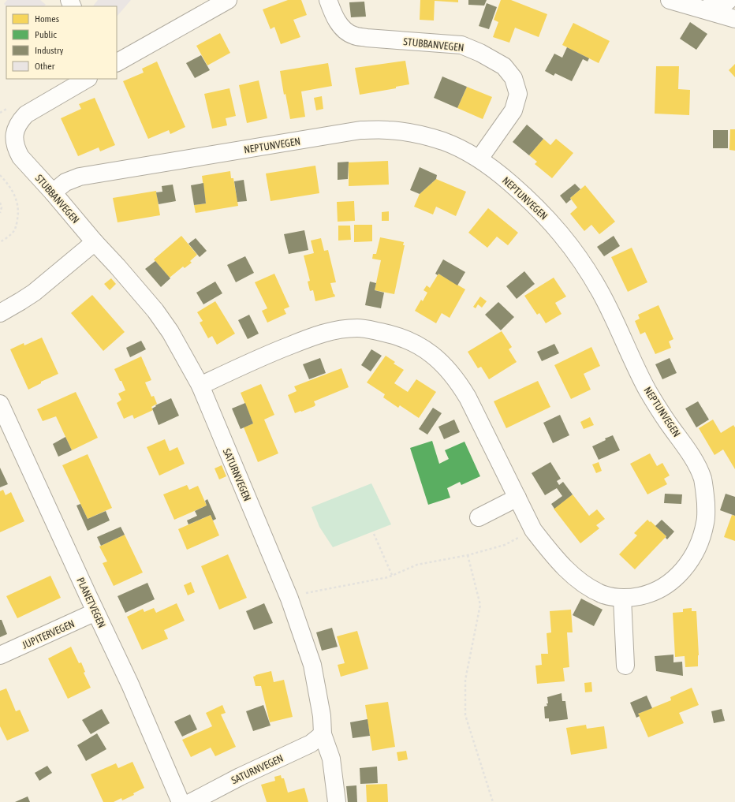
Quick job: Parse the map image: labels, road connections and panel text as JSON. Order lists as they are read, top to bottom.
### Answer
{
  "streets": {
    "street": [
      "STUBBANVEGEN",
      "NEPTUNVEGEN",
      "SATURNVEGEN",
      "PLANETVEGEN",
      "JUPITERVEGEN"
    ]
  },
  "crossings": [
    ["STUBBANVEGEN", "NEPTUNVEGEN"],
    ["STUBBANVEGEN", "SATURNVEGEN"],
    ["NEPTUNVEGEN", "SATURNVEGEN"],
    ["PLANETVEGEN", "JUPITERVEGEN"]
  ],
  "legend": [
    "Homes",
    "Public",
    "Industry",
    "Other"
  ]
}
